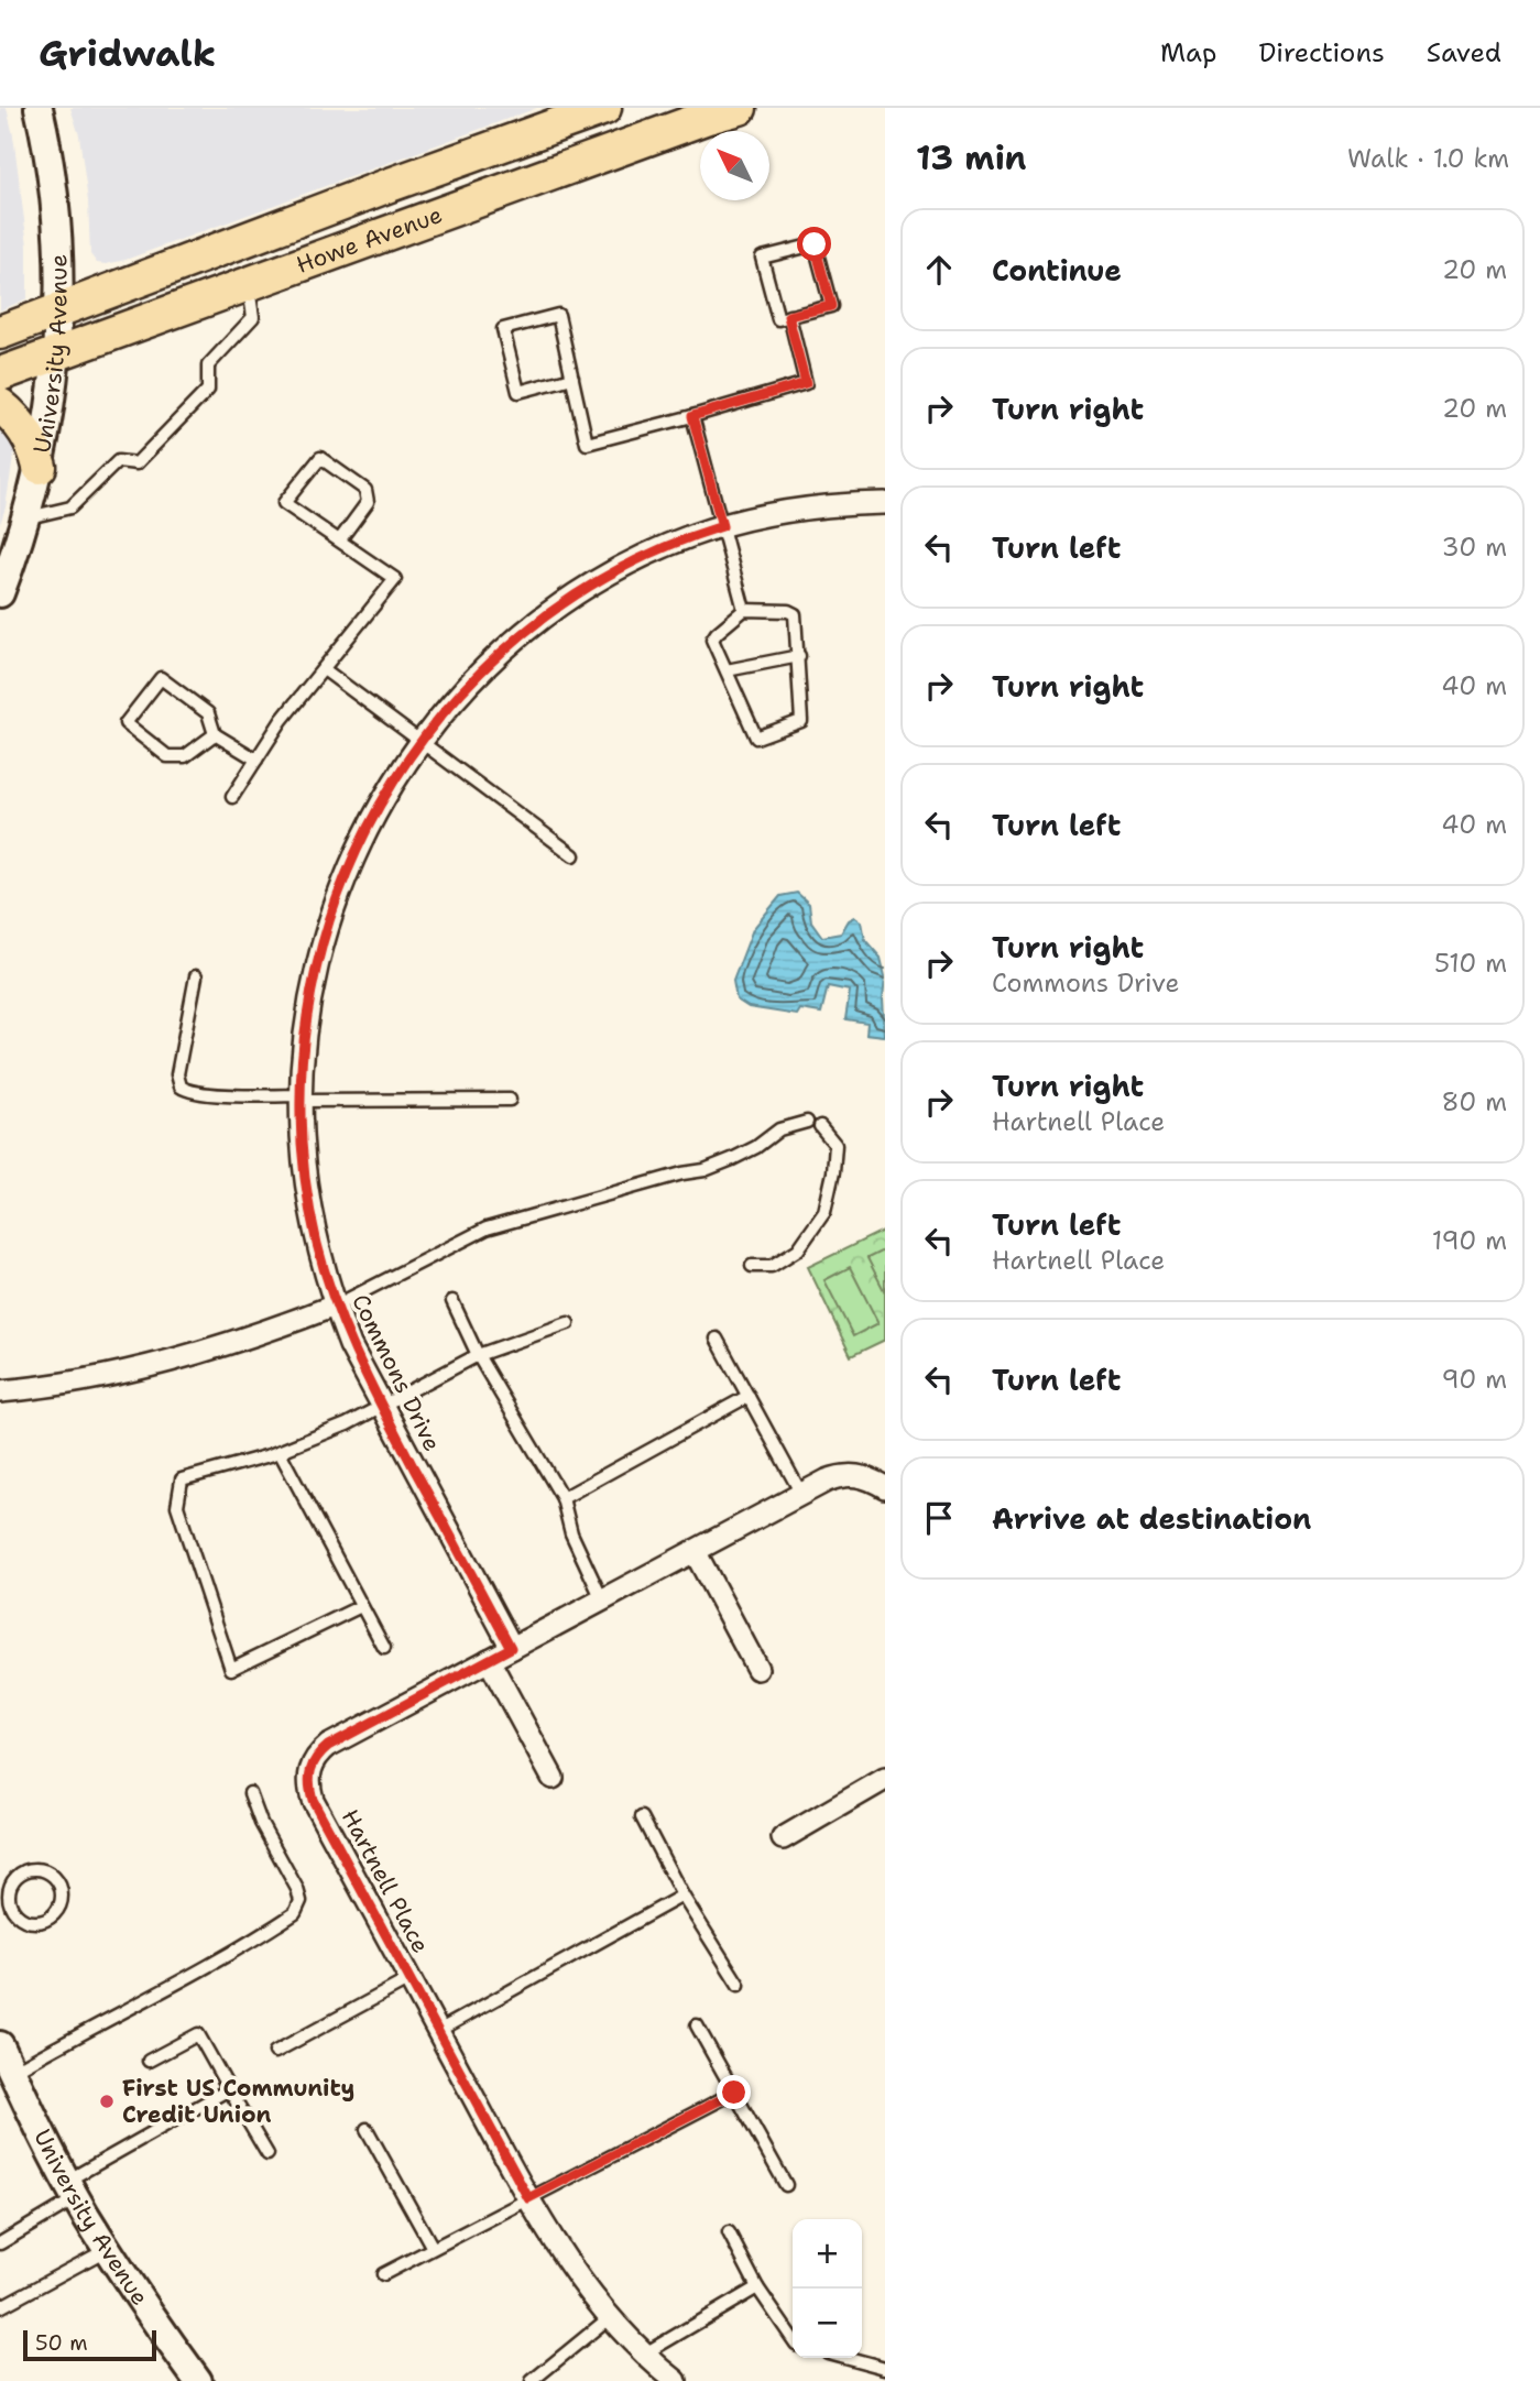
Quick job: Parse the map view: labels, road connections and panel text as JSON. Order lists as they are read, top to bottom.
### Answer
{
  "streets": {
    "main road": ["Howe Avenue"],
    "street": ["University Avenue", "Commons Drive", "Hartnell Place"]
  },
  "crossings": [
    ["Howe Avenue", "University Avenue"],
    ["Commons Drive", "Hartnell Place"]
  ],
  "places": ["First US Community Credit Union"],
  "scale_bar": "50 m",
  "north": "top left",
  "page": {
    "header": "Gridwalk",
    "nav": ["Map", "Directions", "Saved"],
    "heading": ["13 min", "Walk · 1.0 km"],
    "list": [
      ["Continue", "20 m"],
      ["Turn right", "20 m"],
      ["Turn left", "30 m"],
      ["Turn right", "40 m"],
      ["Turn left", "40 m"],
      ["Turn right", "Commons Drive", "510 m"],
      ["Turn right", "Hartnell Place", "80 m"],
      ["Turn left", "Hartnell Place", "190 m"],
      ["Turn left", "90 m"],
      "Arrive at destination"
    ],
    "map_buttons": ["+", "−"],
    "scale": "50 m"
  }
}
